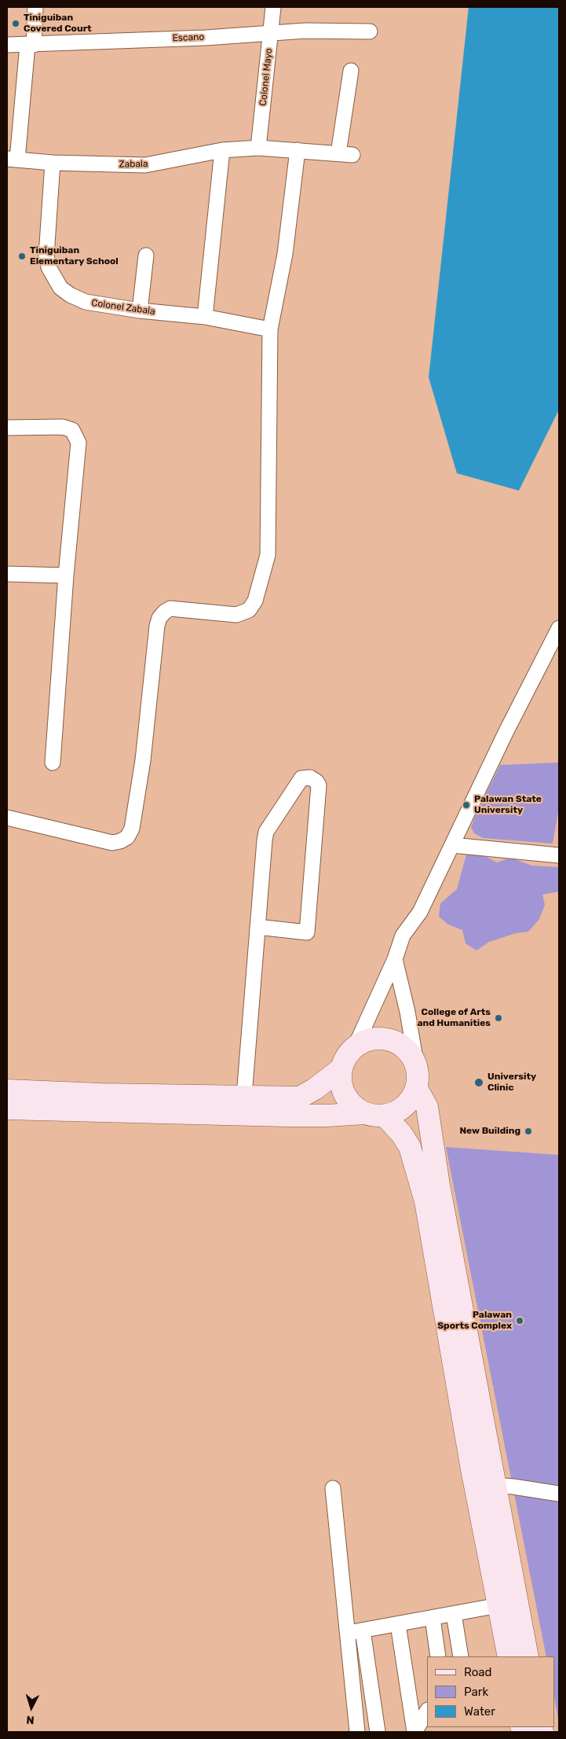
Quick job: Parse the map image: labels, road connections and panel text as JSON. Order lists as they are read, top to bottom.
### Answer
{
  "streets": {
    "street": [
      "Escano",
      "Colonel Mayo",
      "Zabala",
      "Colonel Zabala"
    ]
  },
  "crossings": [
    ["Escano", "Colonel Mayo"],
    ["Colonel Mayo", "Zabala"],
    ["Zabala", "Colonel Zabala"]
  ],
  "places": [
    "Tiniguiban Covered Court",
    "Tiniguiban Elementary School",
    "Palawan State University",
    "College of Arts and Humanities",
    "University Clinic",
    "New Building",
    "Palawan Sports Complex"
  ],
  "legend": ["Road", "Park", "Water"],
  "north": "bottom"
}
